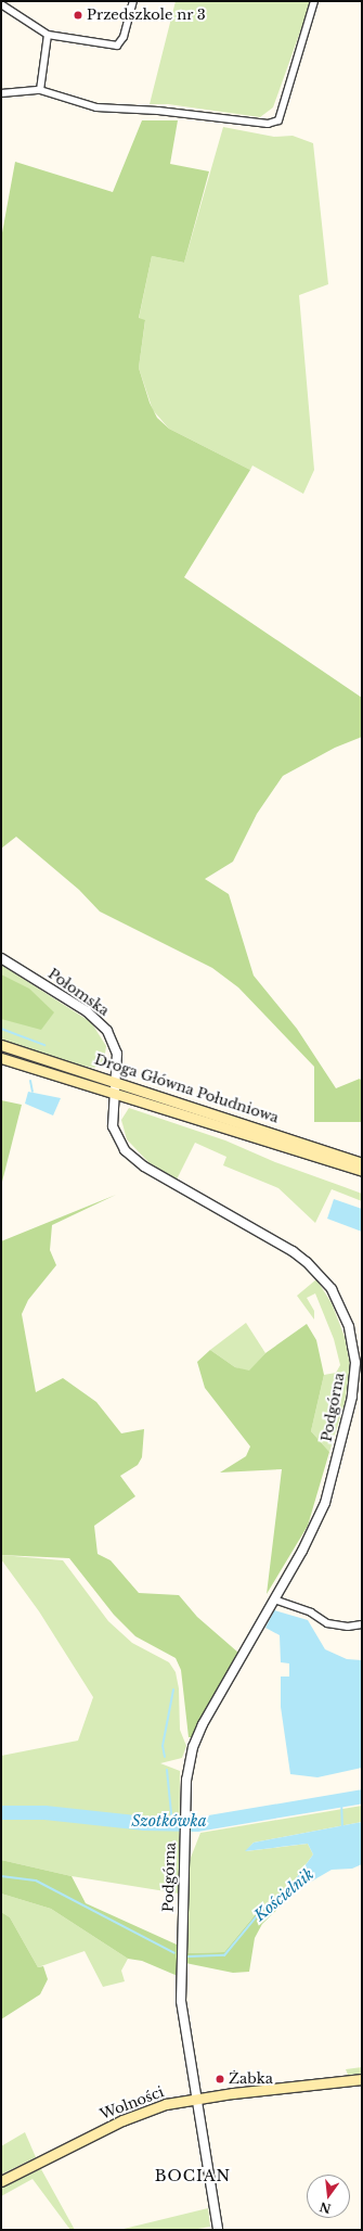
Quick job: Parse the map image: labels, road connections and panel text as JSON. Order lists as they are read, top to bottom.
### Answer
{
  "streets": {
    "main road": ["Droga Główna Południowa", "Wolności"],
    "street": ["Połomska", "Podgórna"]
  },
  "crossings": [
    ["Połomska", "Droga Główna Południowa"],
    ["Połomska", "Podgórna"],
    ["Podgórna", "Wolności"]
  ],
  "districts": ["BOCIAN"],
  "water": ["Szotkówka", "Kościelnik"],
  "places": ["Przedszkole nr 3", "Żabka"],
  "north": "bottom"
}
